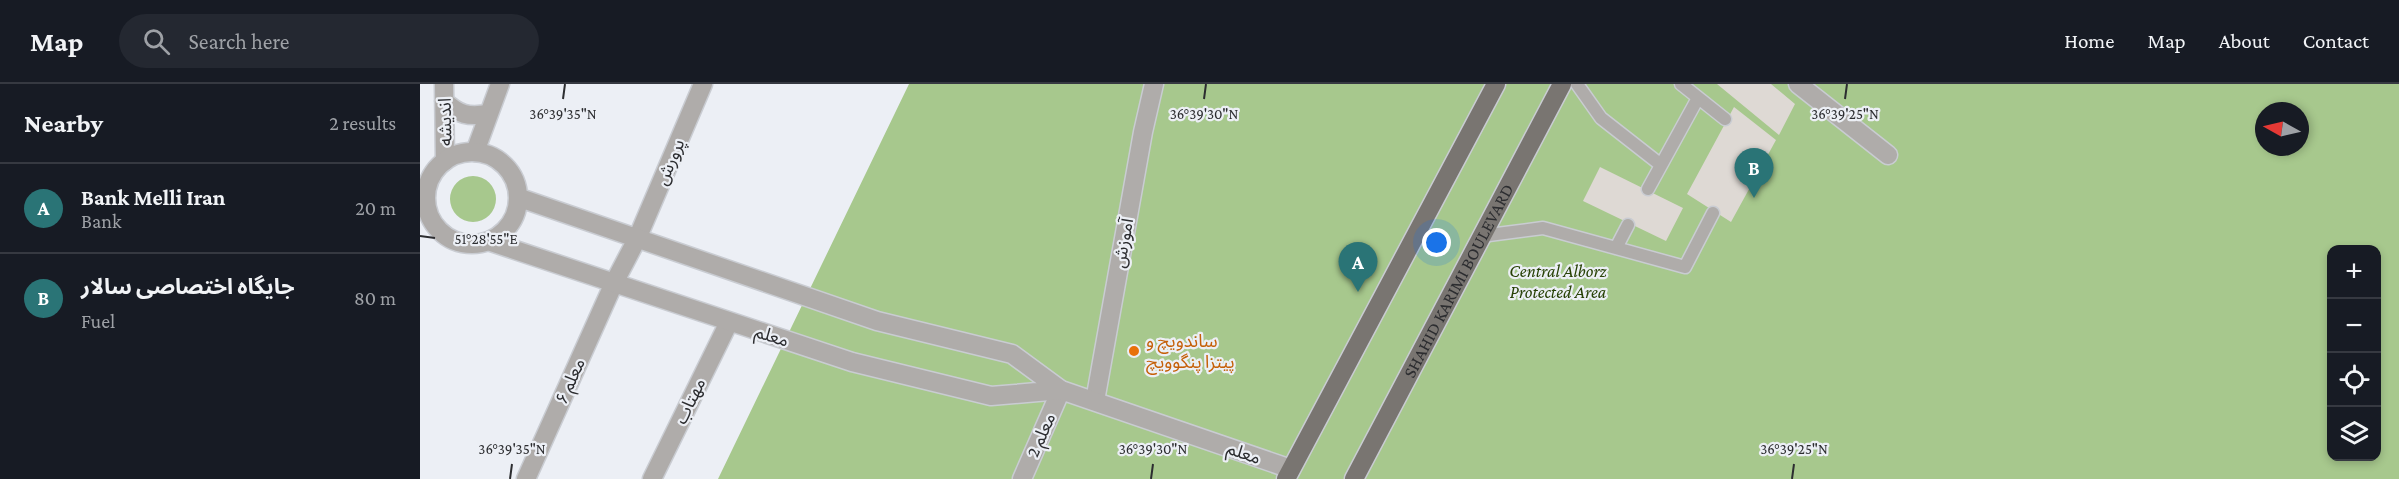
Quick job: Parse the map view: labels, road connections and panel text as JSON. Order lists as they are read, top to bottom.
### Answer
{
  "streets": {
    "main road": ["SHAHID KARIMI BOULEVARD"],
    "street": [
      "اندیشه",
      "پرورش",
      "آموزش",
      "معلم",
      "معلم ۶",
      "مهتاب",
      "معلم 2"
    ]
  },
  "crossings": [
    ["اندیشه", "معلم"],
    ["پرورش", "معلم"],
    ["پرورش", "معلم ۶"],
    ["آموزش", "معلم"],
    ["معلم", "معلم ۶"],
    ["معلم", "مهتاب"],
    ["معلم", "معلم 2"]
  ],
  "parks": ["Central Alborz Protected Area"],
  "places": ["ساندویچ و پیتزا پنگوویچ"],
  "north": "left",
  "page": {
    "header": "Map",
    "search": "Search here",
    "nav": [
      "Home",
      "Map",
      "About",
      "Contact"
    ],
    "heading": ["Nearby", "2 results"],
    "pins": ["B", "A"],
    "list": [
      {
        "mark": "A",
        "name": "Bank Melli Iran",
        "note": "Bank",
        "value": "20 m"
      },
      {
        "mark": "B",
        "name": "جایگاه اختصاصی سالار",
        "note": "Fuel",
        "value": "80 m"
      }
    ],
    "map_buttons": ["+", "−"]
  },
  "coordinates": [
    "36°39'35\"N",
    "36°39'30\"N",
    "36°39'25\"N",
    "51°28'55\"E"
  ]
}
